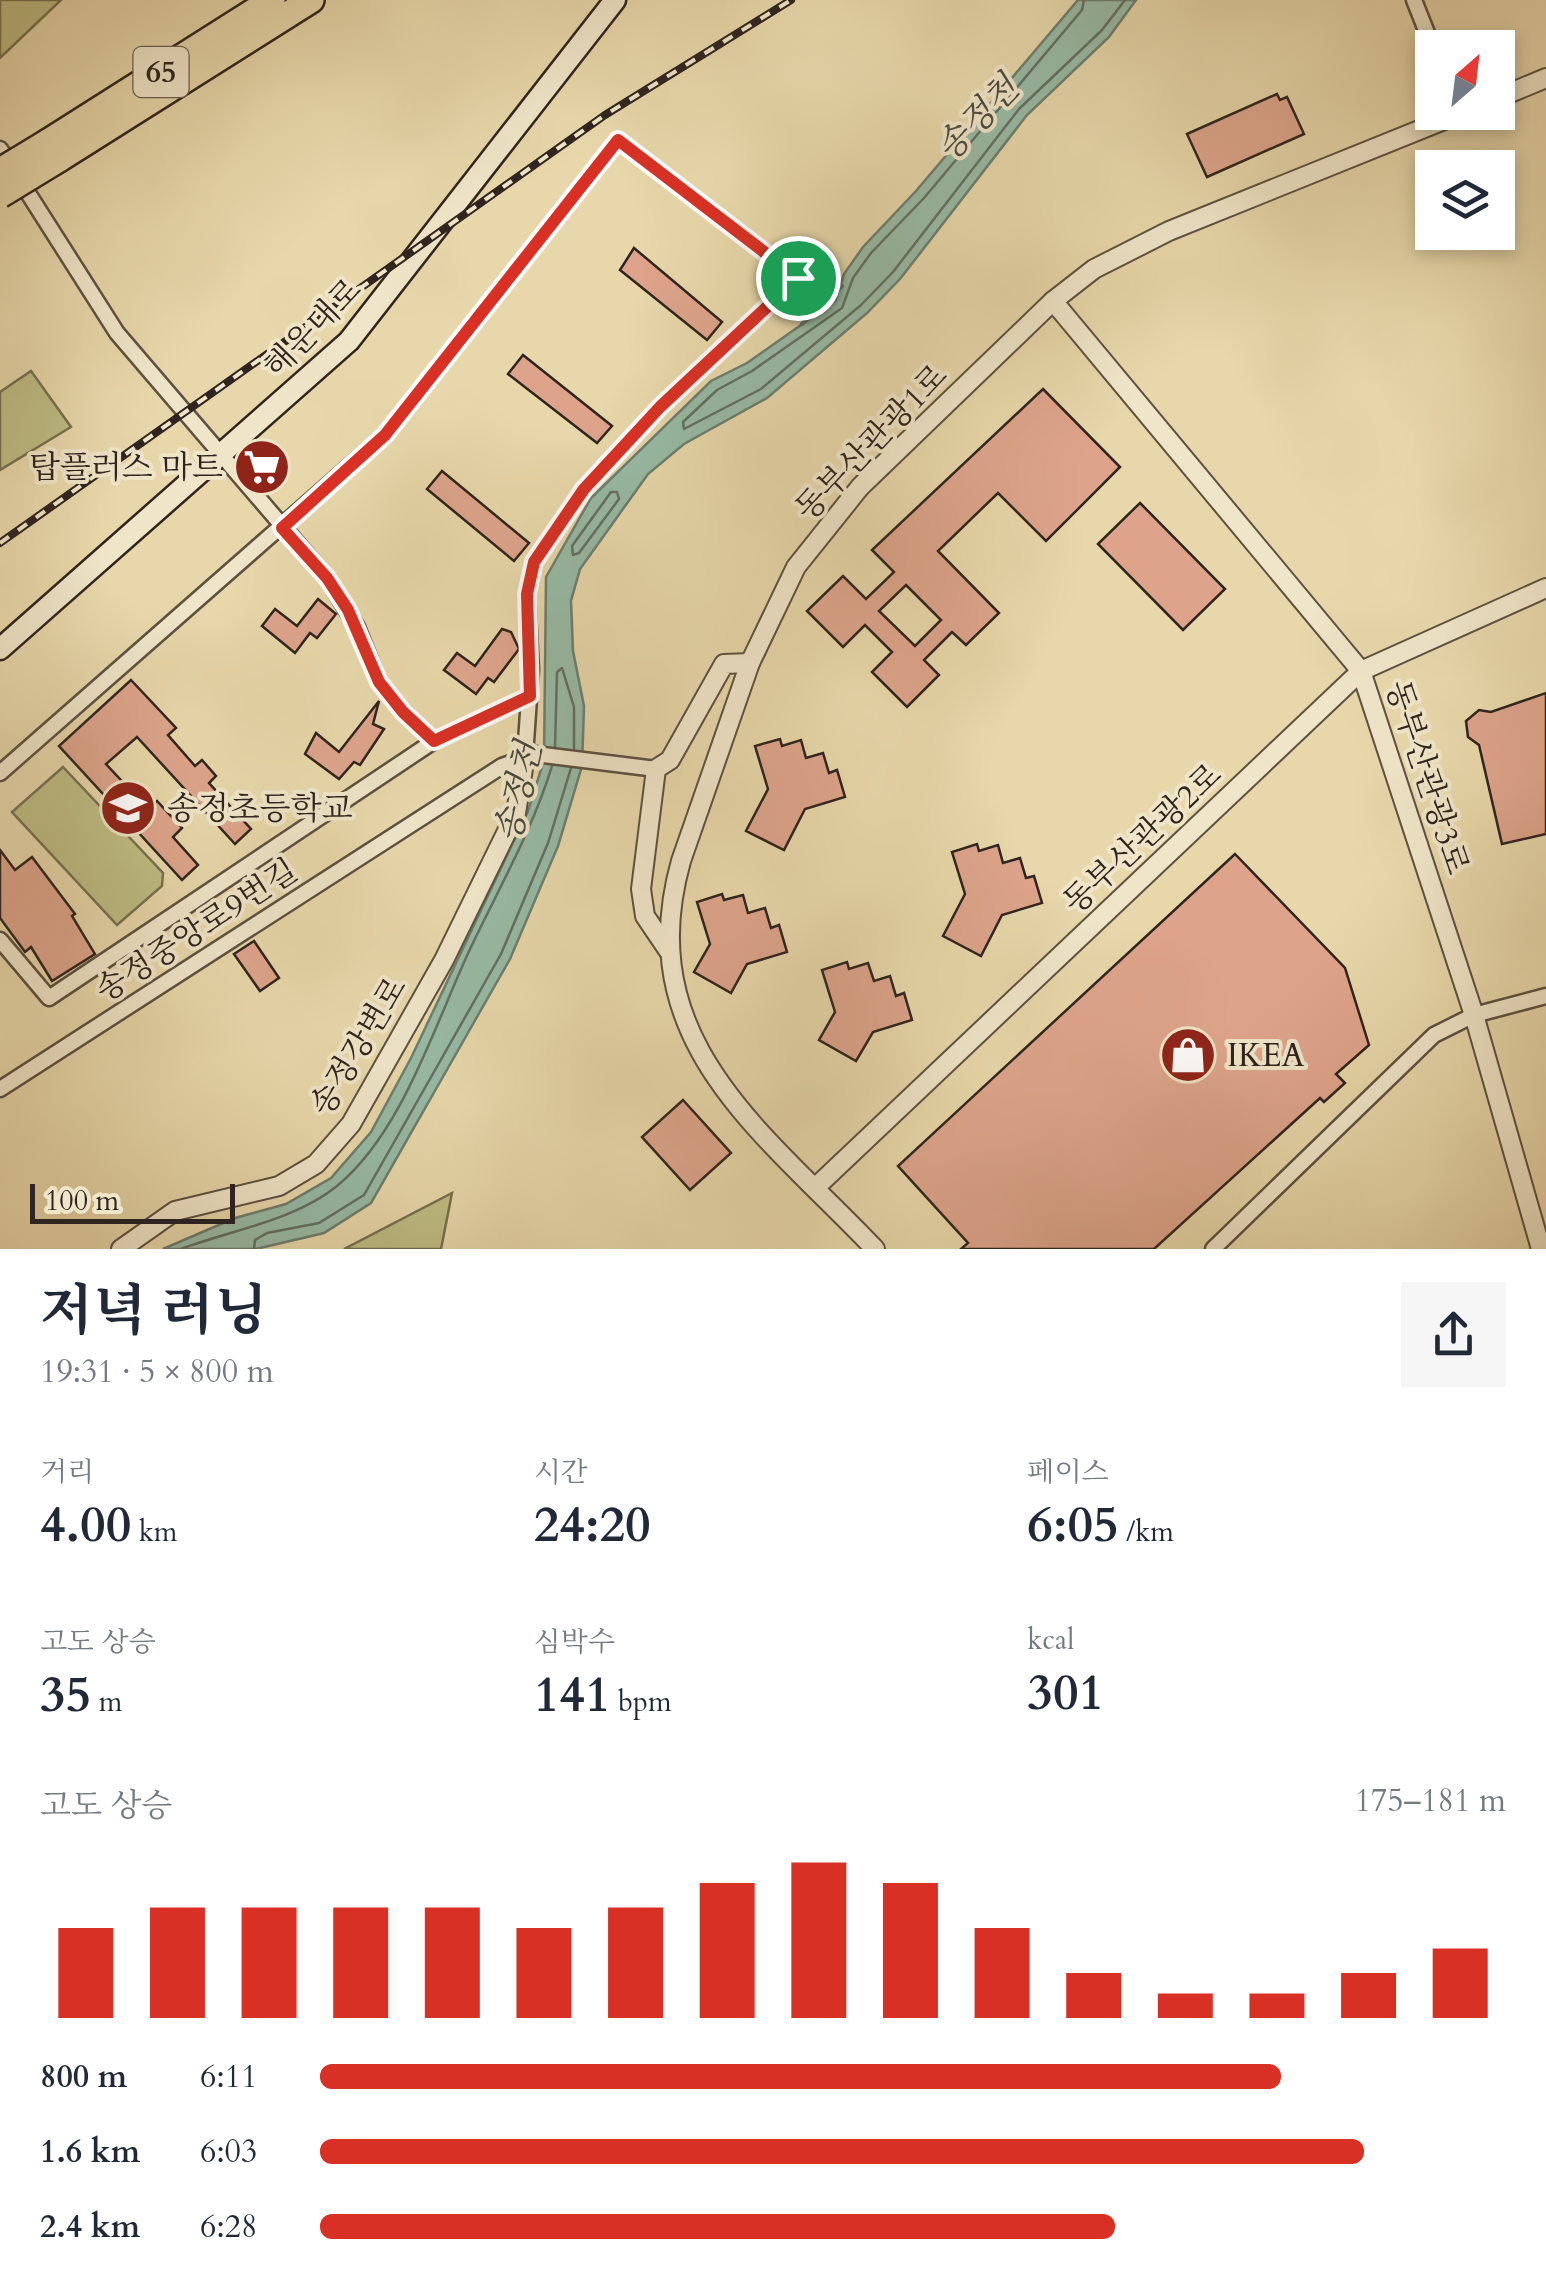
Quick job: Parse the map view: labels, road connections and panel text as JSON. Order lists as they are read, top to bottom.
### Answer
{
  "streets": {
    "highway": ["65"],
    "main road": ["해운대로"],
    "street": [
      "동부산관광1로",
      "동부산관광3로",
      "동부산관광2로",
      "송정중앙로9번길",
      "송정강변로"
    ]
  },
  "crossings": [
    ["동부산관광1로", "동부산관광3로"],
    ["동부산관광1로", "동부산관광2로"],
    ["동부산관광3로", "동부산관광2로"],
    ["송정중앙로9번길", "송정강변로"]
  ],
  "water": ["송정천"],
  "places": {
    "supermarket": ["탑플러스 마트"],
    "school or university": ["송정초등학교"],
    "shop": ["IKEA"]
  },
  "scale_bar": "100 m",
  "north": "top right",
  "page": {
    "scale": "100 m",
    "heading": ["저녁 러닝", "19:31 · 5 × 800 m"],
    "stats": [
      ["거리", "4.00 km"],
      ["시간", "24:20"],
      ["페이스", "6:05 /km"],
      ["고도 상승", "35 m"],
      ["심박수", "141 bpm"],
      ["kcal", "301"]
    ],
    "chart": ["고도 상승", "175–181 m"],
    "list": [
      {
        "name": "800 m",
        "note": "6:11"
      },
      {
        "name": "1.6 km",
        "note": "6:03"
      },
      {
        "name": "2.4 km",
        "note": "6:28"
      }
    ]
  }
}
